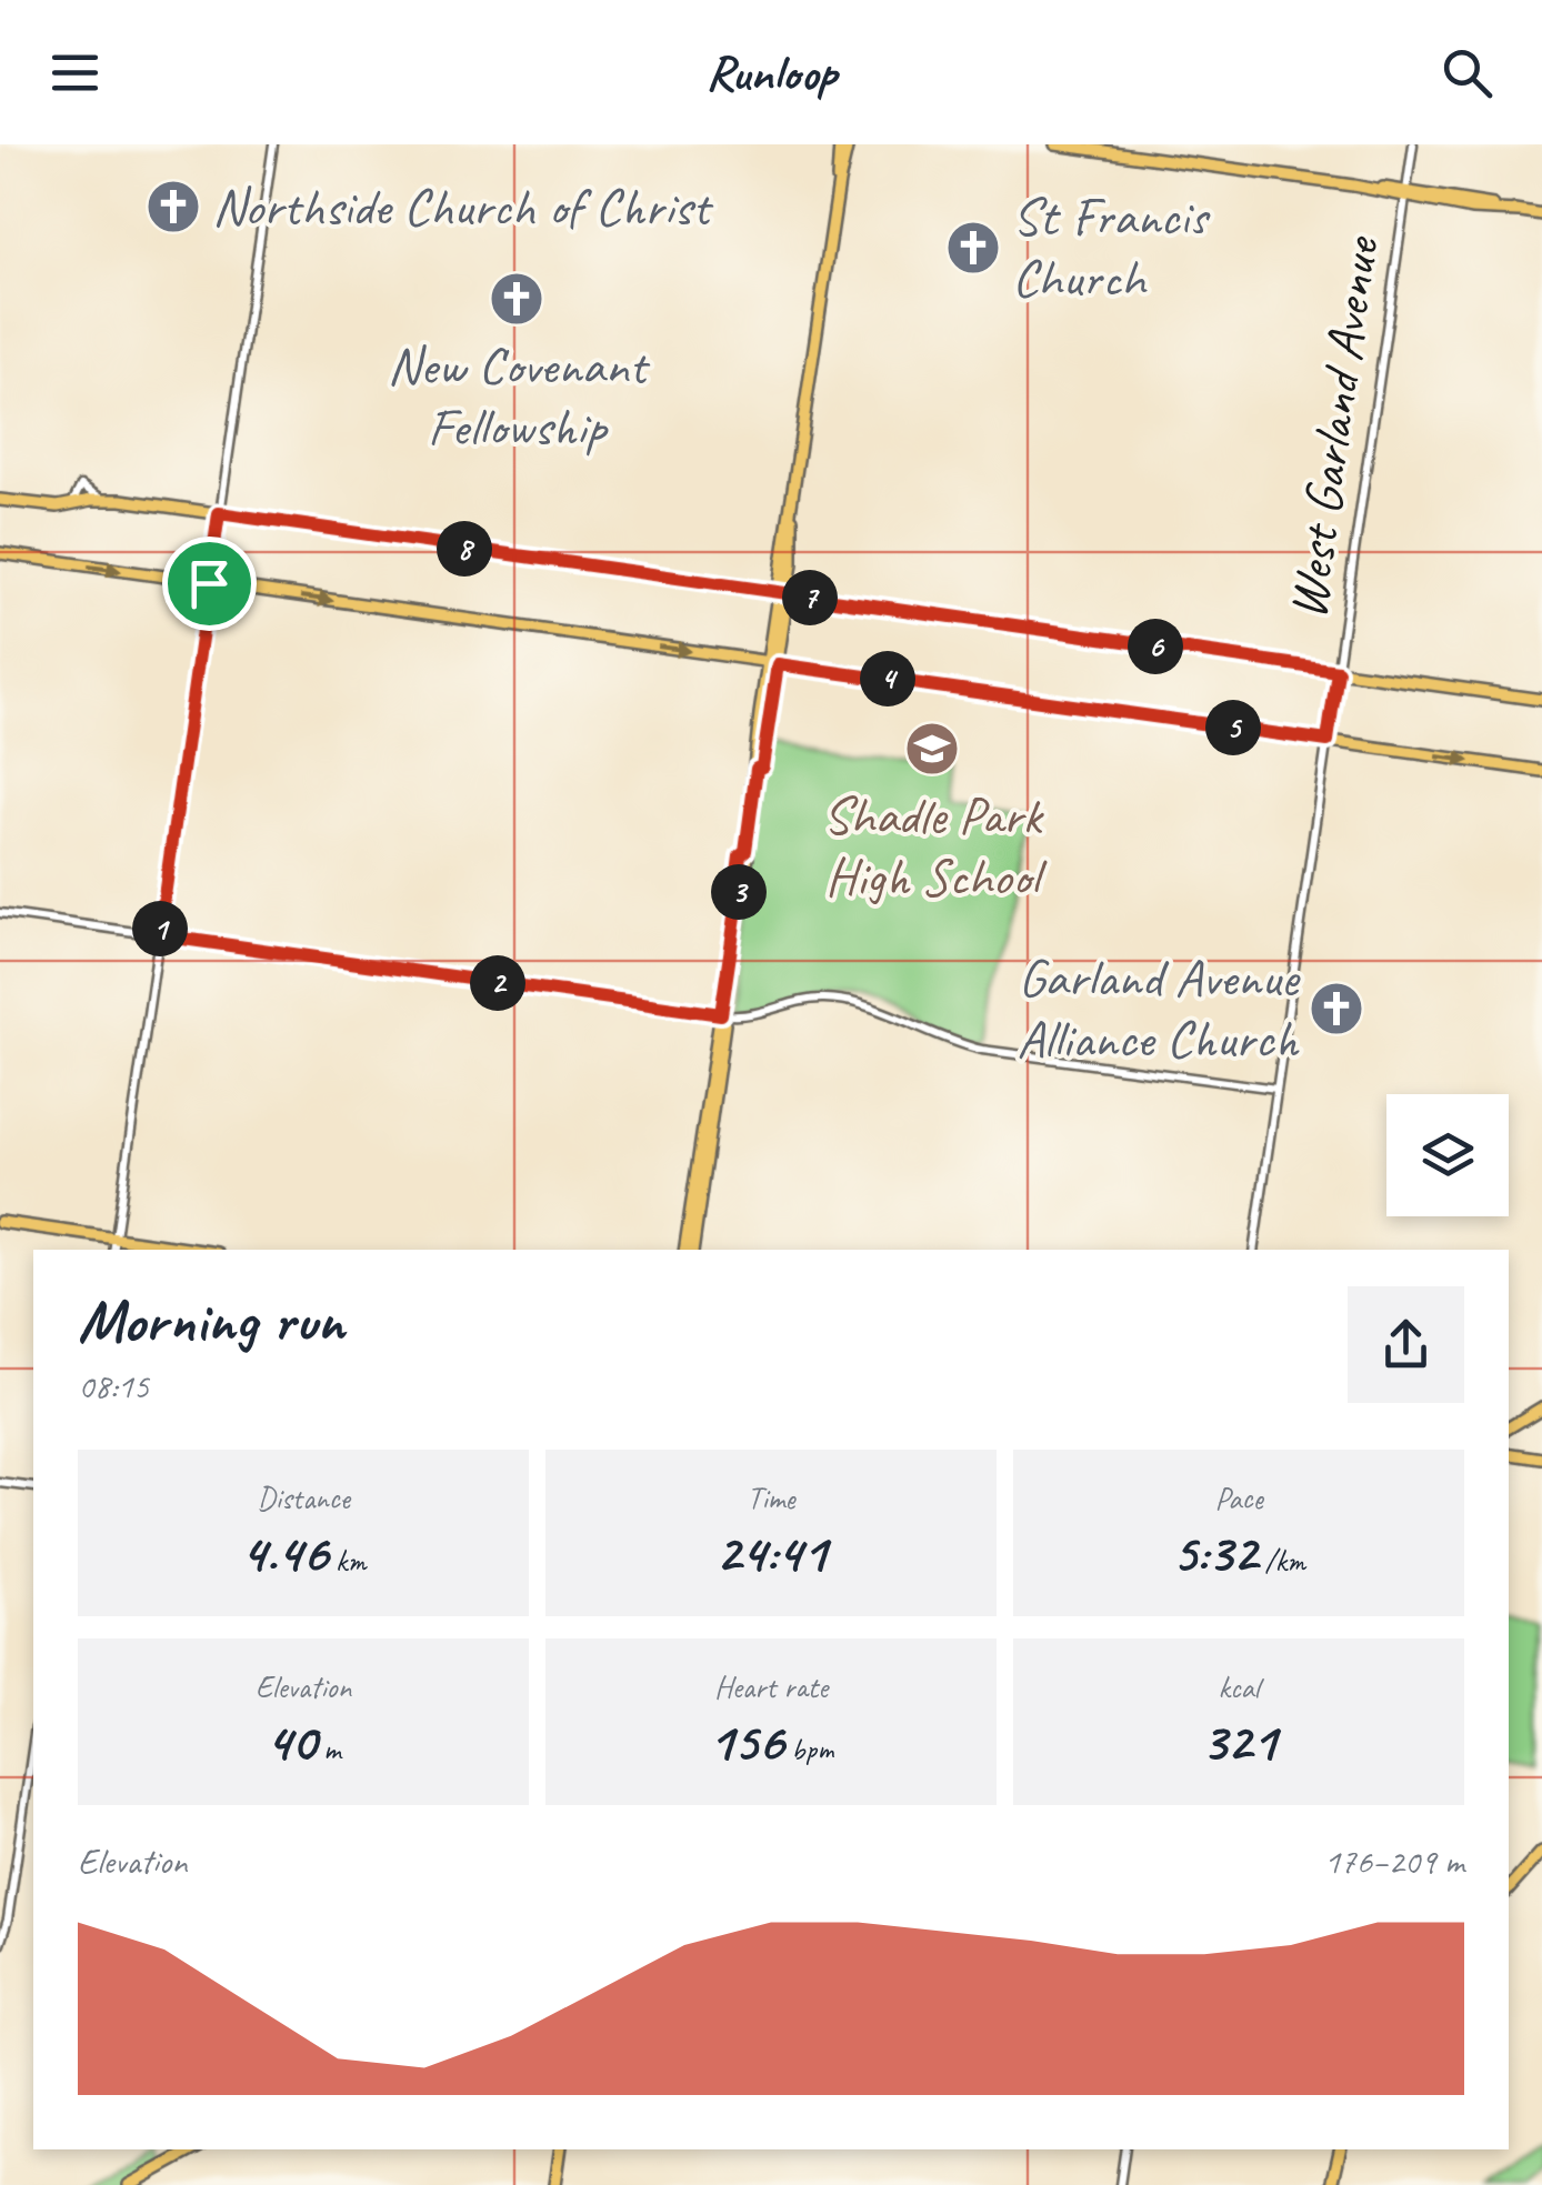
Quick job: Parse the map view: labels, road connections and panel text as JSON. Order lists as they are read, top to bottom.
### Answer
{
  "streets": {
    "street": ["West Garland Avenue"]
  },
  "places": {
    "church": [
      "Northside Church of Christ",
      "St Francis Church",
      "New Covenant Fellowship",
      "Garland Avenue Alliance Church"
    ],
    "school or university": ["Shadle Park High School"]
  },
  "page": {
    "header": "Runloop",
    "pins": [
      "8",
      "7",
      "6",
      "4",
      "5",
      "3",
      "1",
      "2"
    ],
    "heading": ["Morning run", "08:15"],
    "stats": [
      ["Distance", "4.46 km"],
      ["Time", "24:41"],
      ["Pace", "5:32 /km"],
      ["Elevation", "40 m"],
      ["Heart rate", "156 bpm"],
      ["kcal", "321"]
    ],
    "chart": ["Elevation", "176–209 m"]
  }
}
